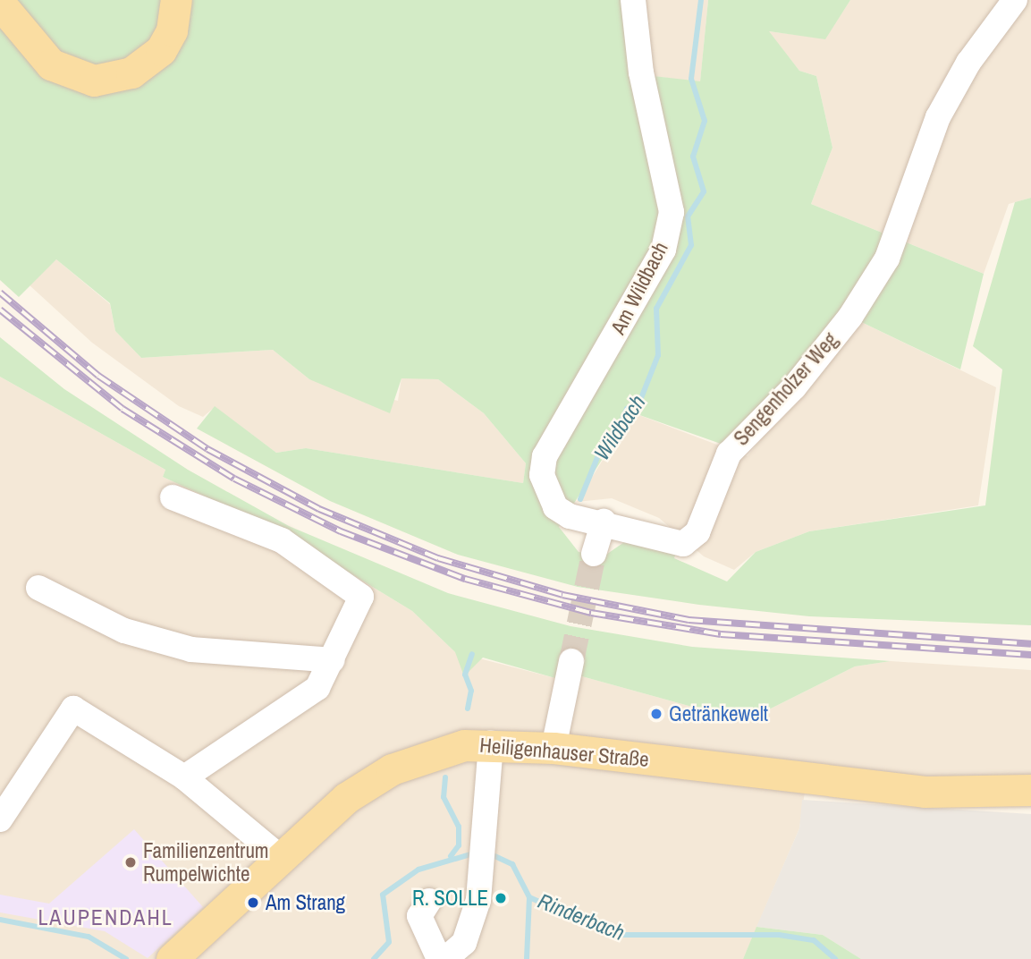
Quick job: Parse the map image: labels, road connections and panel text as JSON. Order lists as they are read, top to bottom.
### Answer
{
  "streets": {
    "main road": ["Heiligenhauser Straße"],
    "street": ["Am Wildbach", "Sengenholzer Weg"]
  },
  "crossings": [
    ["Am Wildbach", "Sengenholzer Weg"]
  ],
  "districts": ["LAUPENDAHL"],
  "water": ["Wildbach", "Rinderbach"],
  "places": [
    "Getränkewelt",
    "Familienzentrum Rumpelwichte",
    "R. SOLLE",
    "Am Strang"
  ]
}
